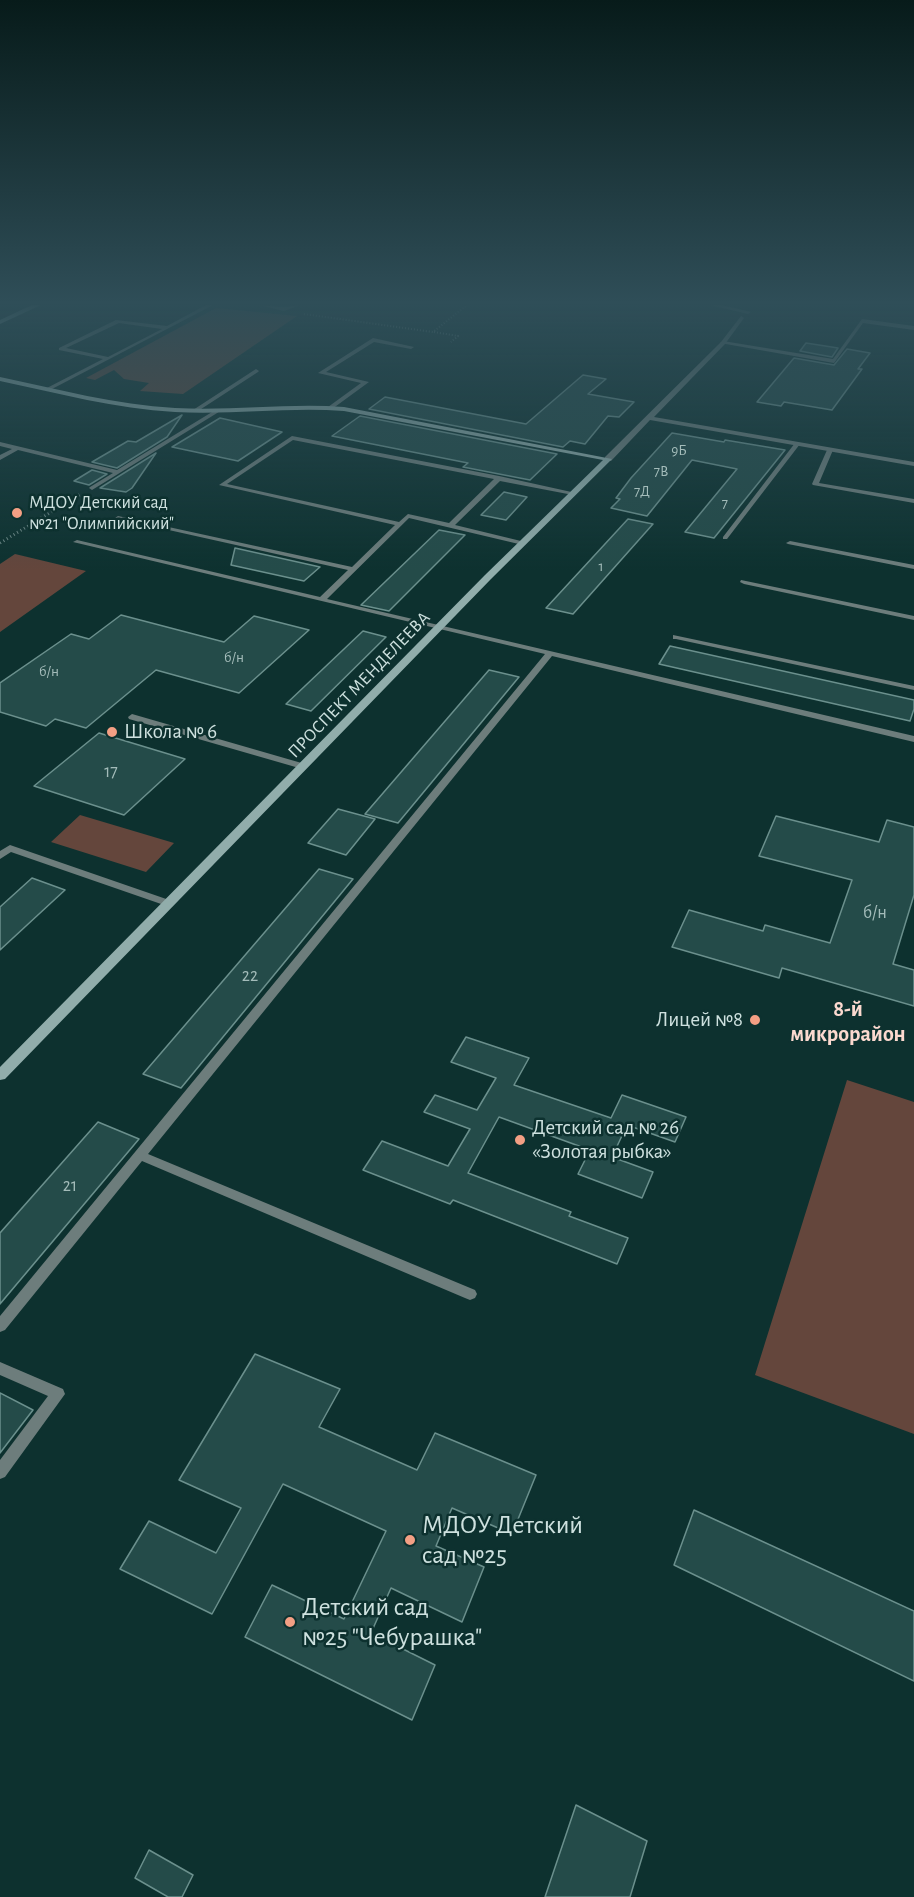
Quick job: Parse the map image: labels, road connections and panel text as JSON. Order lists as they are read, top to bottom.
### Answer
{
  "streets": {
    "street": ["ПРОСПЕКТ МЕНДЕЛЕЕВА"]
  },
  "districts": ["8-й микрорайон"],
  "places": [
    "МДОУ Детский сад №21 \"Олимпийский\"",
    "Школа № 6",
    "Лицей №8",
    "Детский сад № 26 «Золотая рыбка»",
    "МДОУ Детский сад №25",
    "Детский сад №25 \"Чебурашка\""
  ],
  "house_numbers": [
    "9Б",
    "7В",
    "7Д",
    "7",
    "1",
    "б/н",
    "б/н",
    "17",
    "б/н",
    "22",
    "21"
  ]
}
